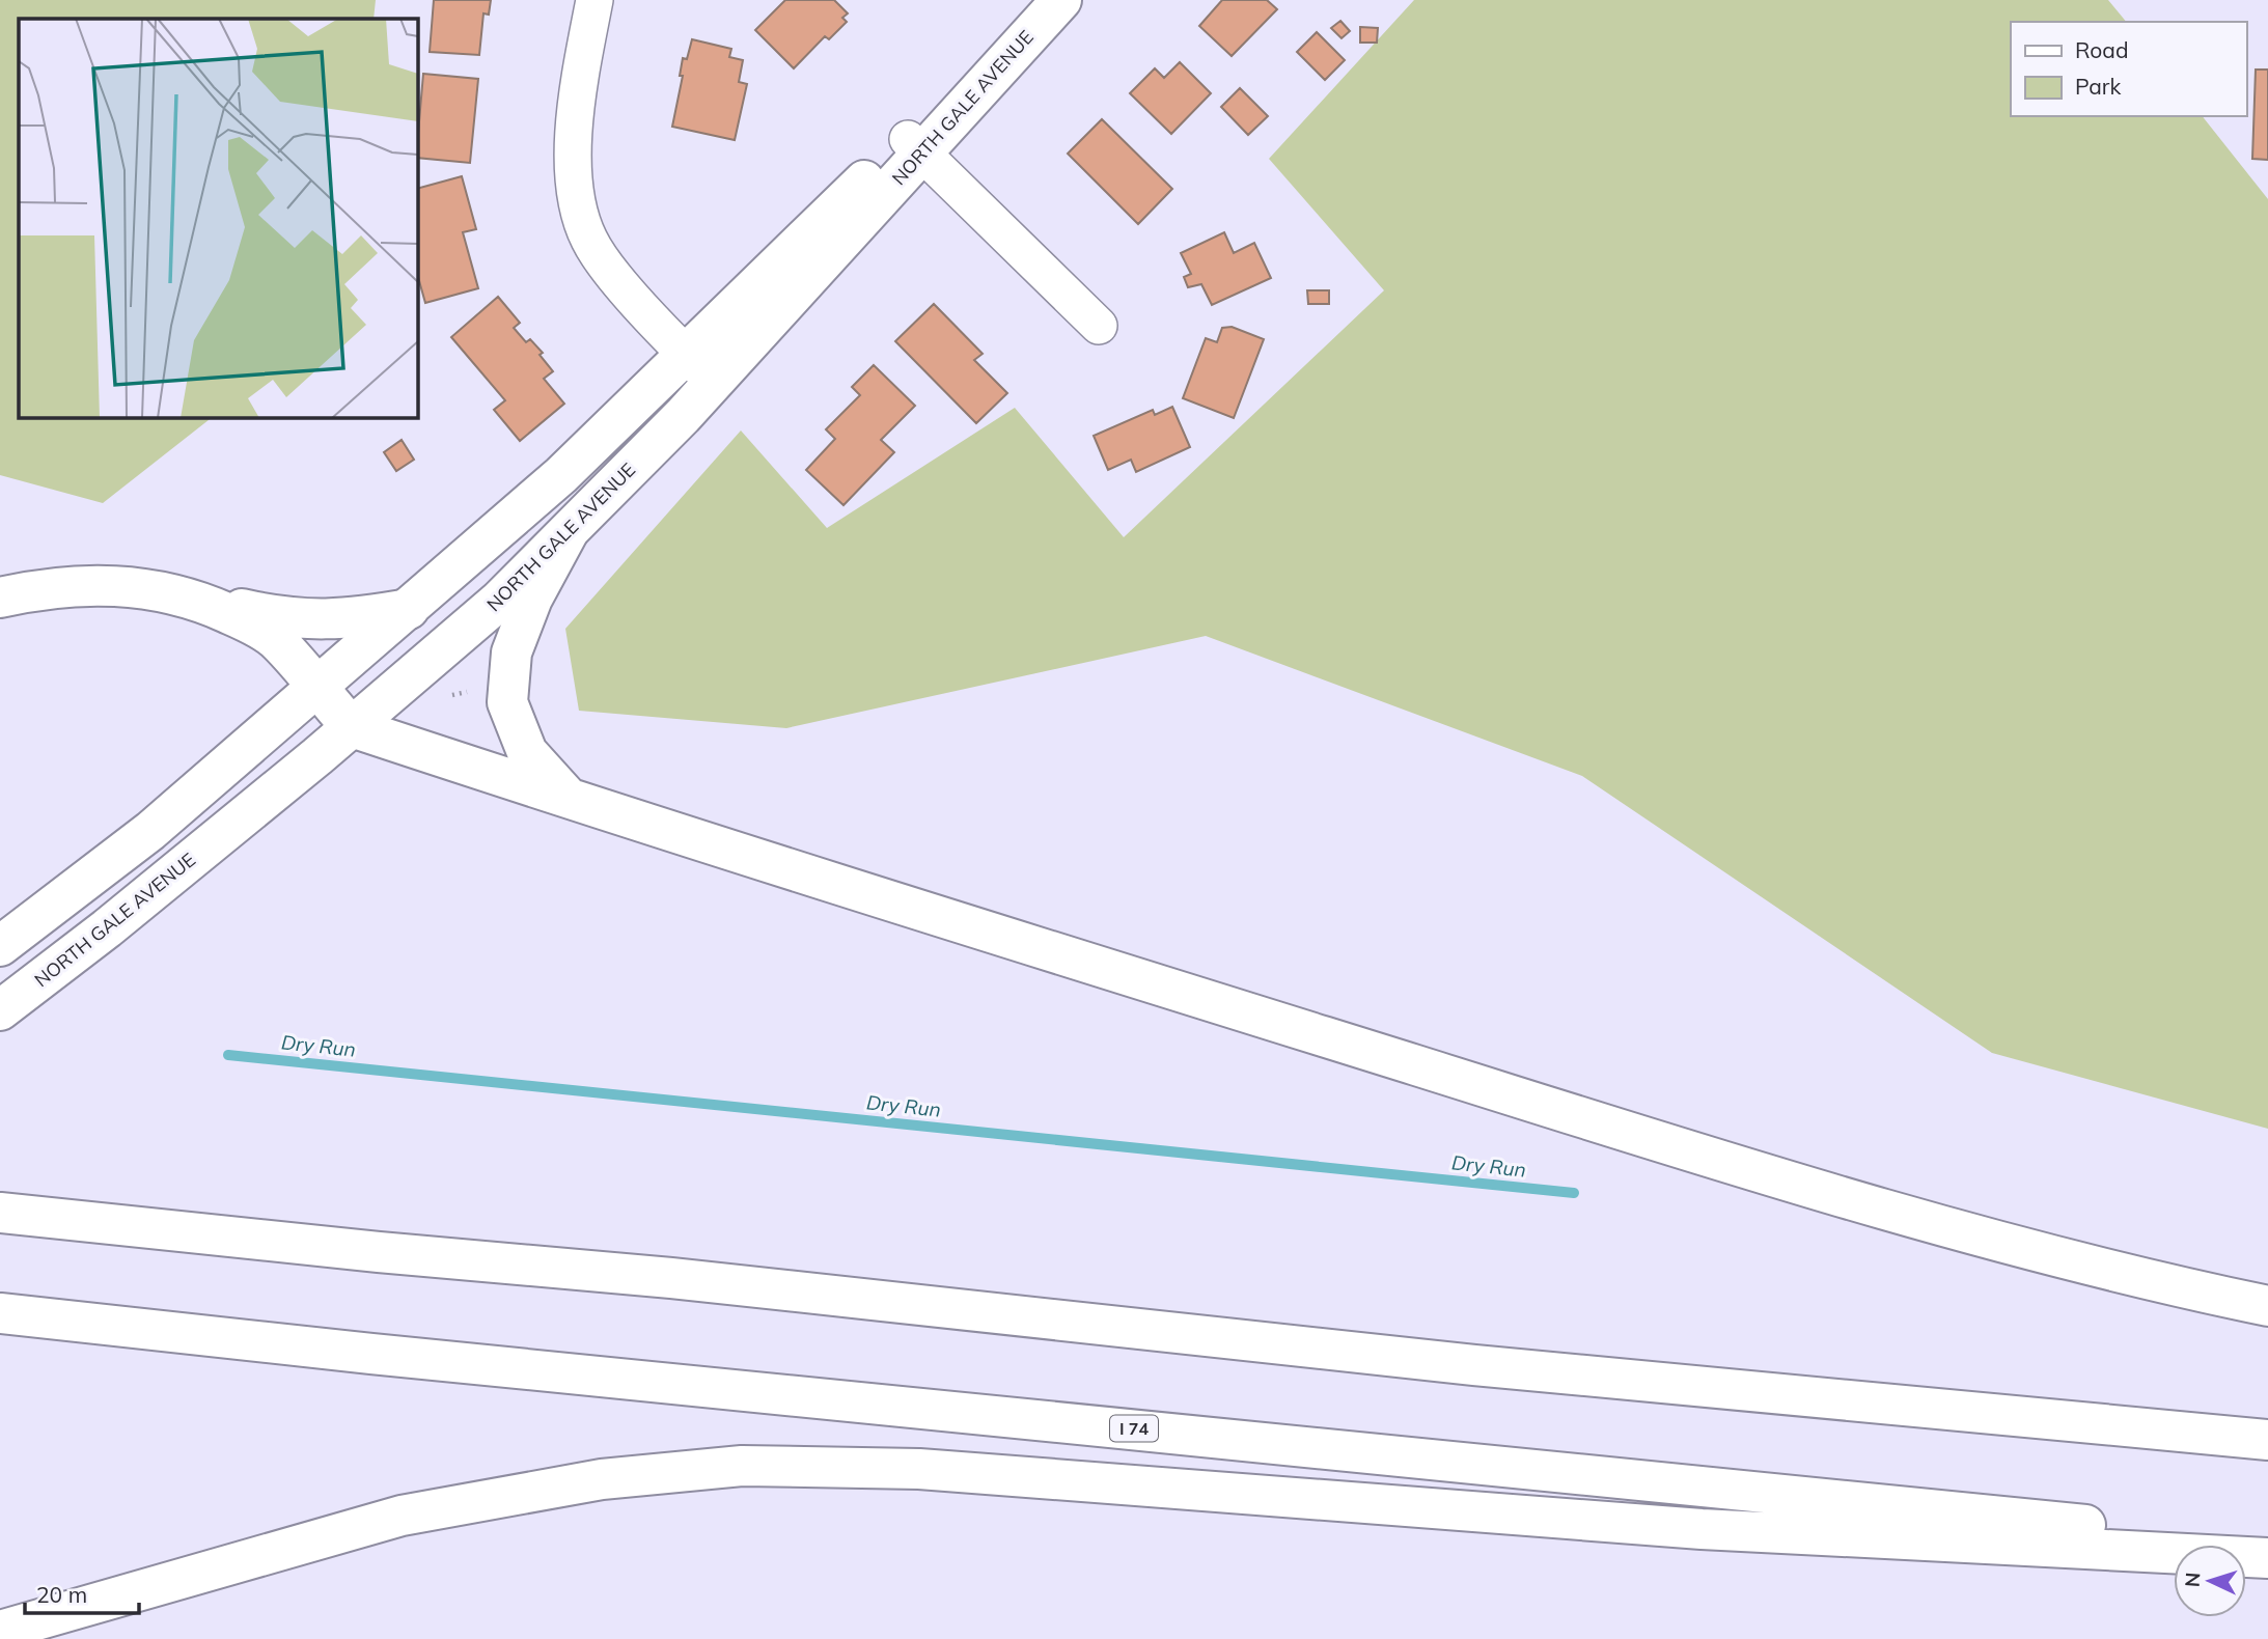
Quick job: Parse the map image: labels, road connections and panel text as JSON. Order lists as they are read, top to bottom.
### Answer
{
  "streets": {
    "main road": ["NORTH GALE AVENUE", "I 74"]
  },
  "water": ["Dry Run"],
  "legend": ["Road", "Park"],
  "scale_bar": "20 m",
  "north": "left"
}
